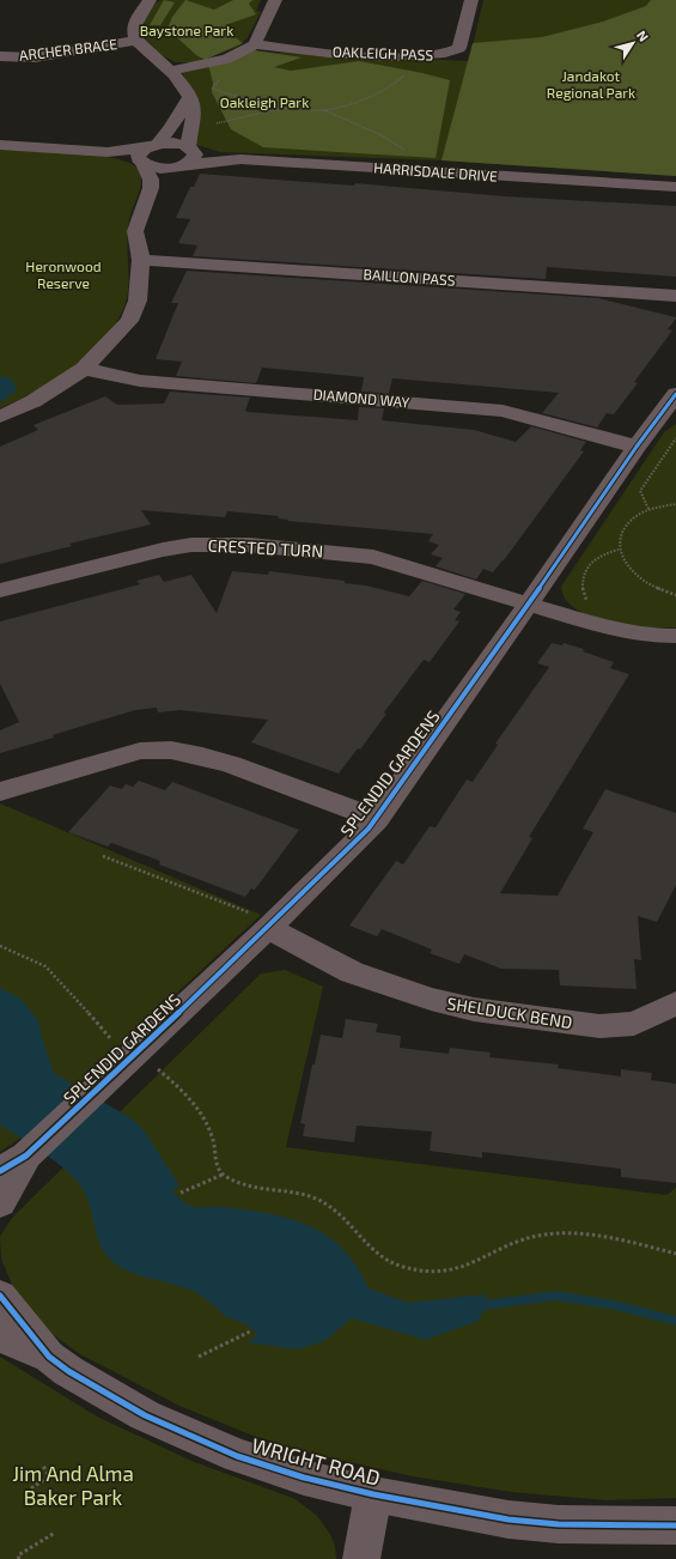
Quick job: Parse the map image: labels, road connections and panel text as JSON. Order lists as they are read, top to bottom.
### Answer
{
  "streets": {
    "street": [
      "ARCHER BRACE",
      "OAKLEIGH PASS",
      "HARRISDALE DRIVE",
      "BAILLON PASS",
      "DIAMOND WAY",
      "CRESTED TURN",
      "SPLENDID GARDENS",
      "SHELDUCK BEND",
      "WRIGHT ROAD"
    ]
  },
  "crossings": [
    ["DIAMOND WAY", "SPLENDID GARDENS"],
    ["CRESTED TURN", "SPLENDID GARDENS"],
    ["SPLENDID GARDENS", "SHELDUCK BEND"]
  ],
  "parks": [
    "Baystone Park",
    "Jandakot Regional Park",
    "Oakleigh Park",
    "Heronwood Reserve",
    "Jim And Alma Baker Park"
  ],
  "north": "top right"
}
